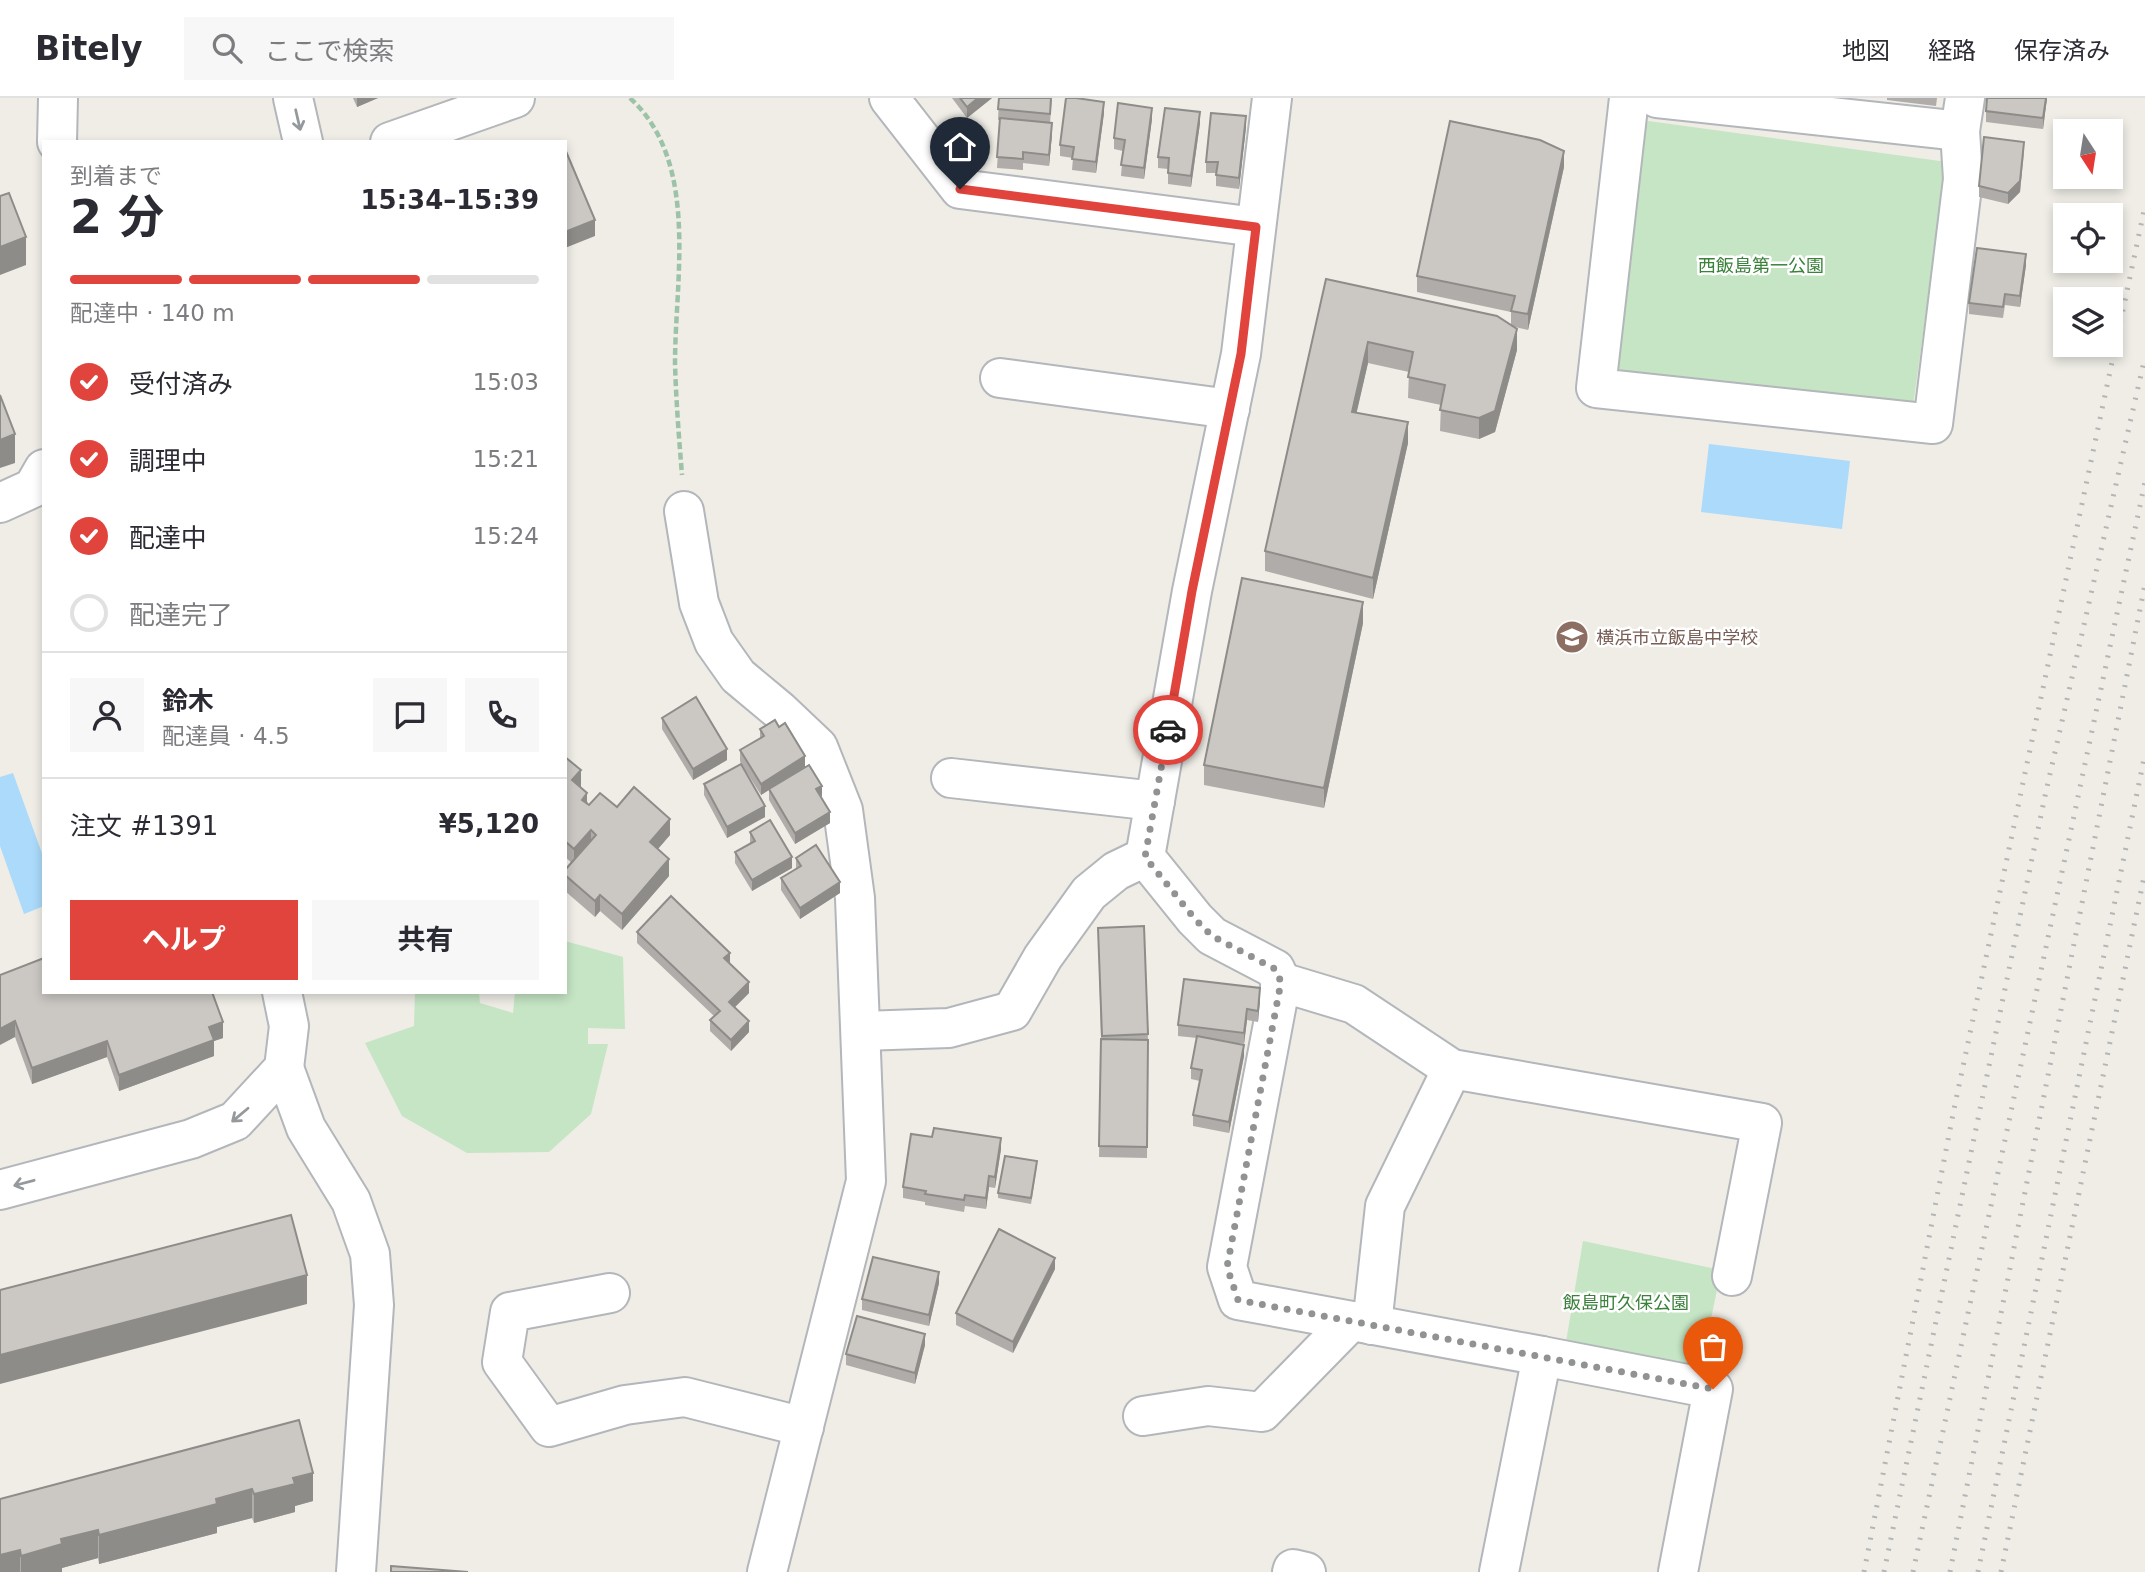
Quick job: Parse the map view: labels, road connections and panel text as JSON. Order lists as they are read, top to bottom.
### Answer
{
  "parks": ["西飯島第一公園", "飯島町久保公園"],
  "places": {
    "school or university": ["横浜市立飯島中学校"]
  },
  "north": "bottom",
  "page": {
    "header": "Bitely",
    "search": "ここで検索",
    "nav": ["地図", "経路", "保存済み"],
    "heading": ["2 分", "到着まで", "15:34–15:39"],
    "panel": [
      "鈴木",
      "配達員 · 4.5",
      "注文 #1391",
      "¥5,120"
    ],
    "bar": "配達中 · 140 m",
    "list": [
      ["受付済み", "15:03"],
      ["調理中", "15:21"],
      ["配達中", "15:24"],
      "配達完了"
    ],
    "buttons": ["ヘルプ", "共有"]
  }
}
